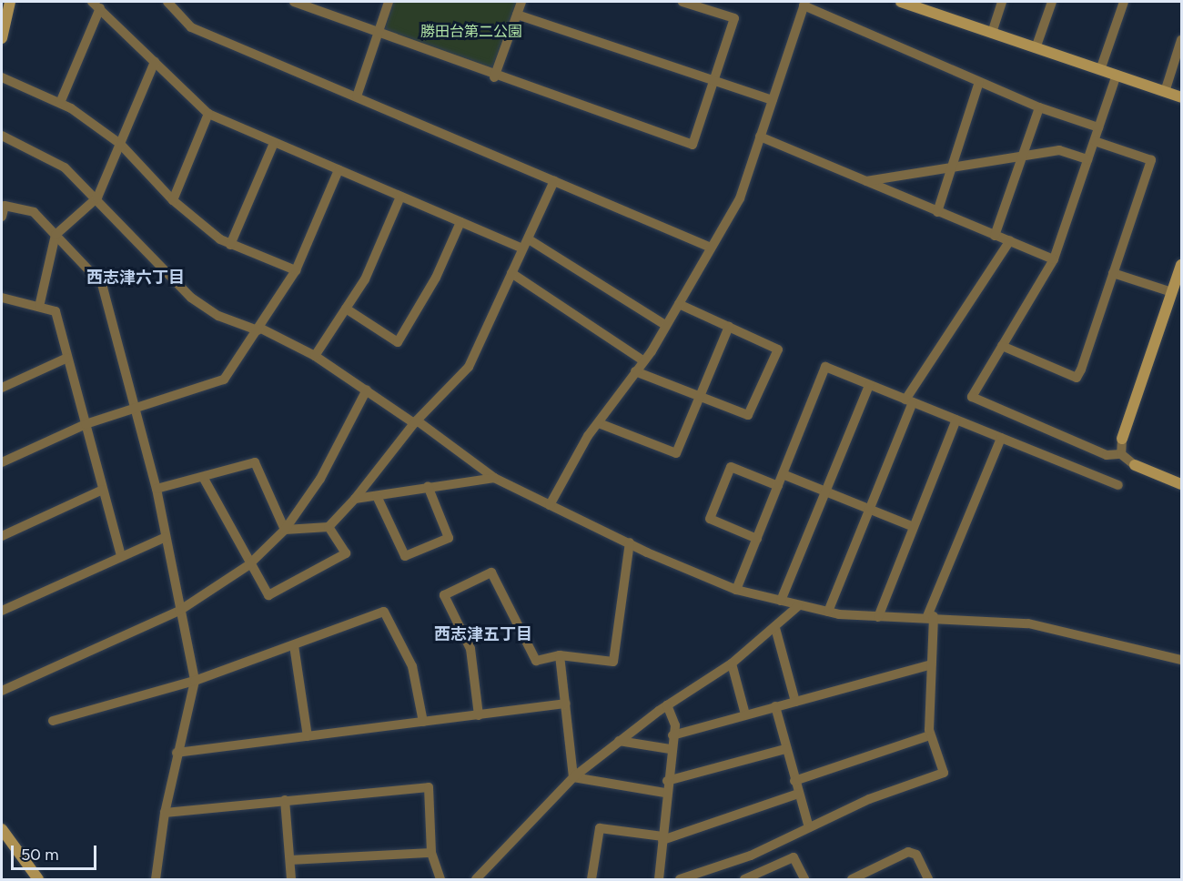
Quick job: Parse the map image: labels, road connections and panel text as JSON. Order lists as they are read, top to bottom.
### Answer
{
  "districts": ["西志津六丁目", "西志津五丁目"],
  "parks": ["勝田台第二公園"],
  "scale_bar": "50 m"
}
